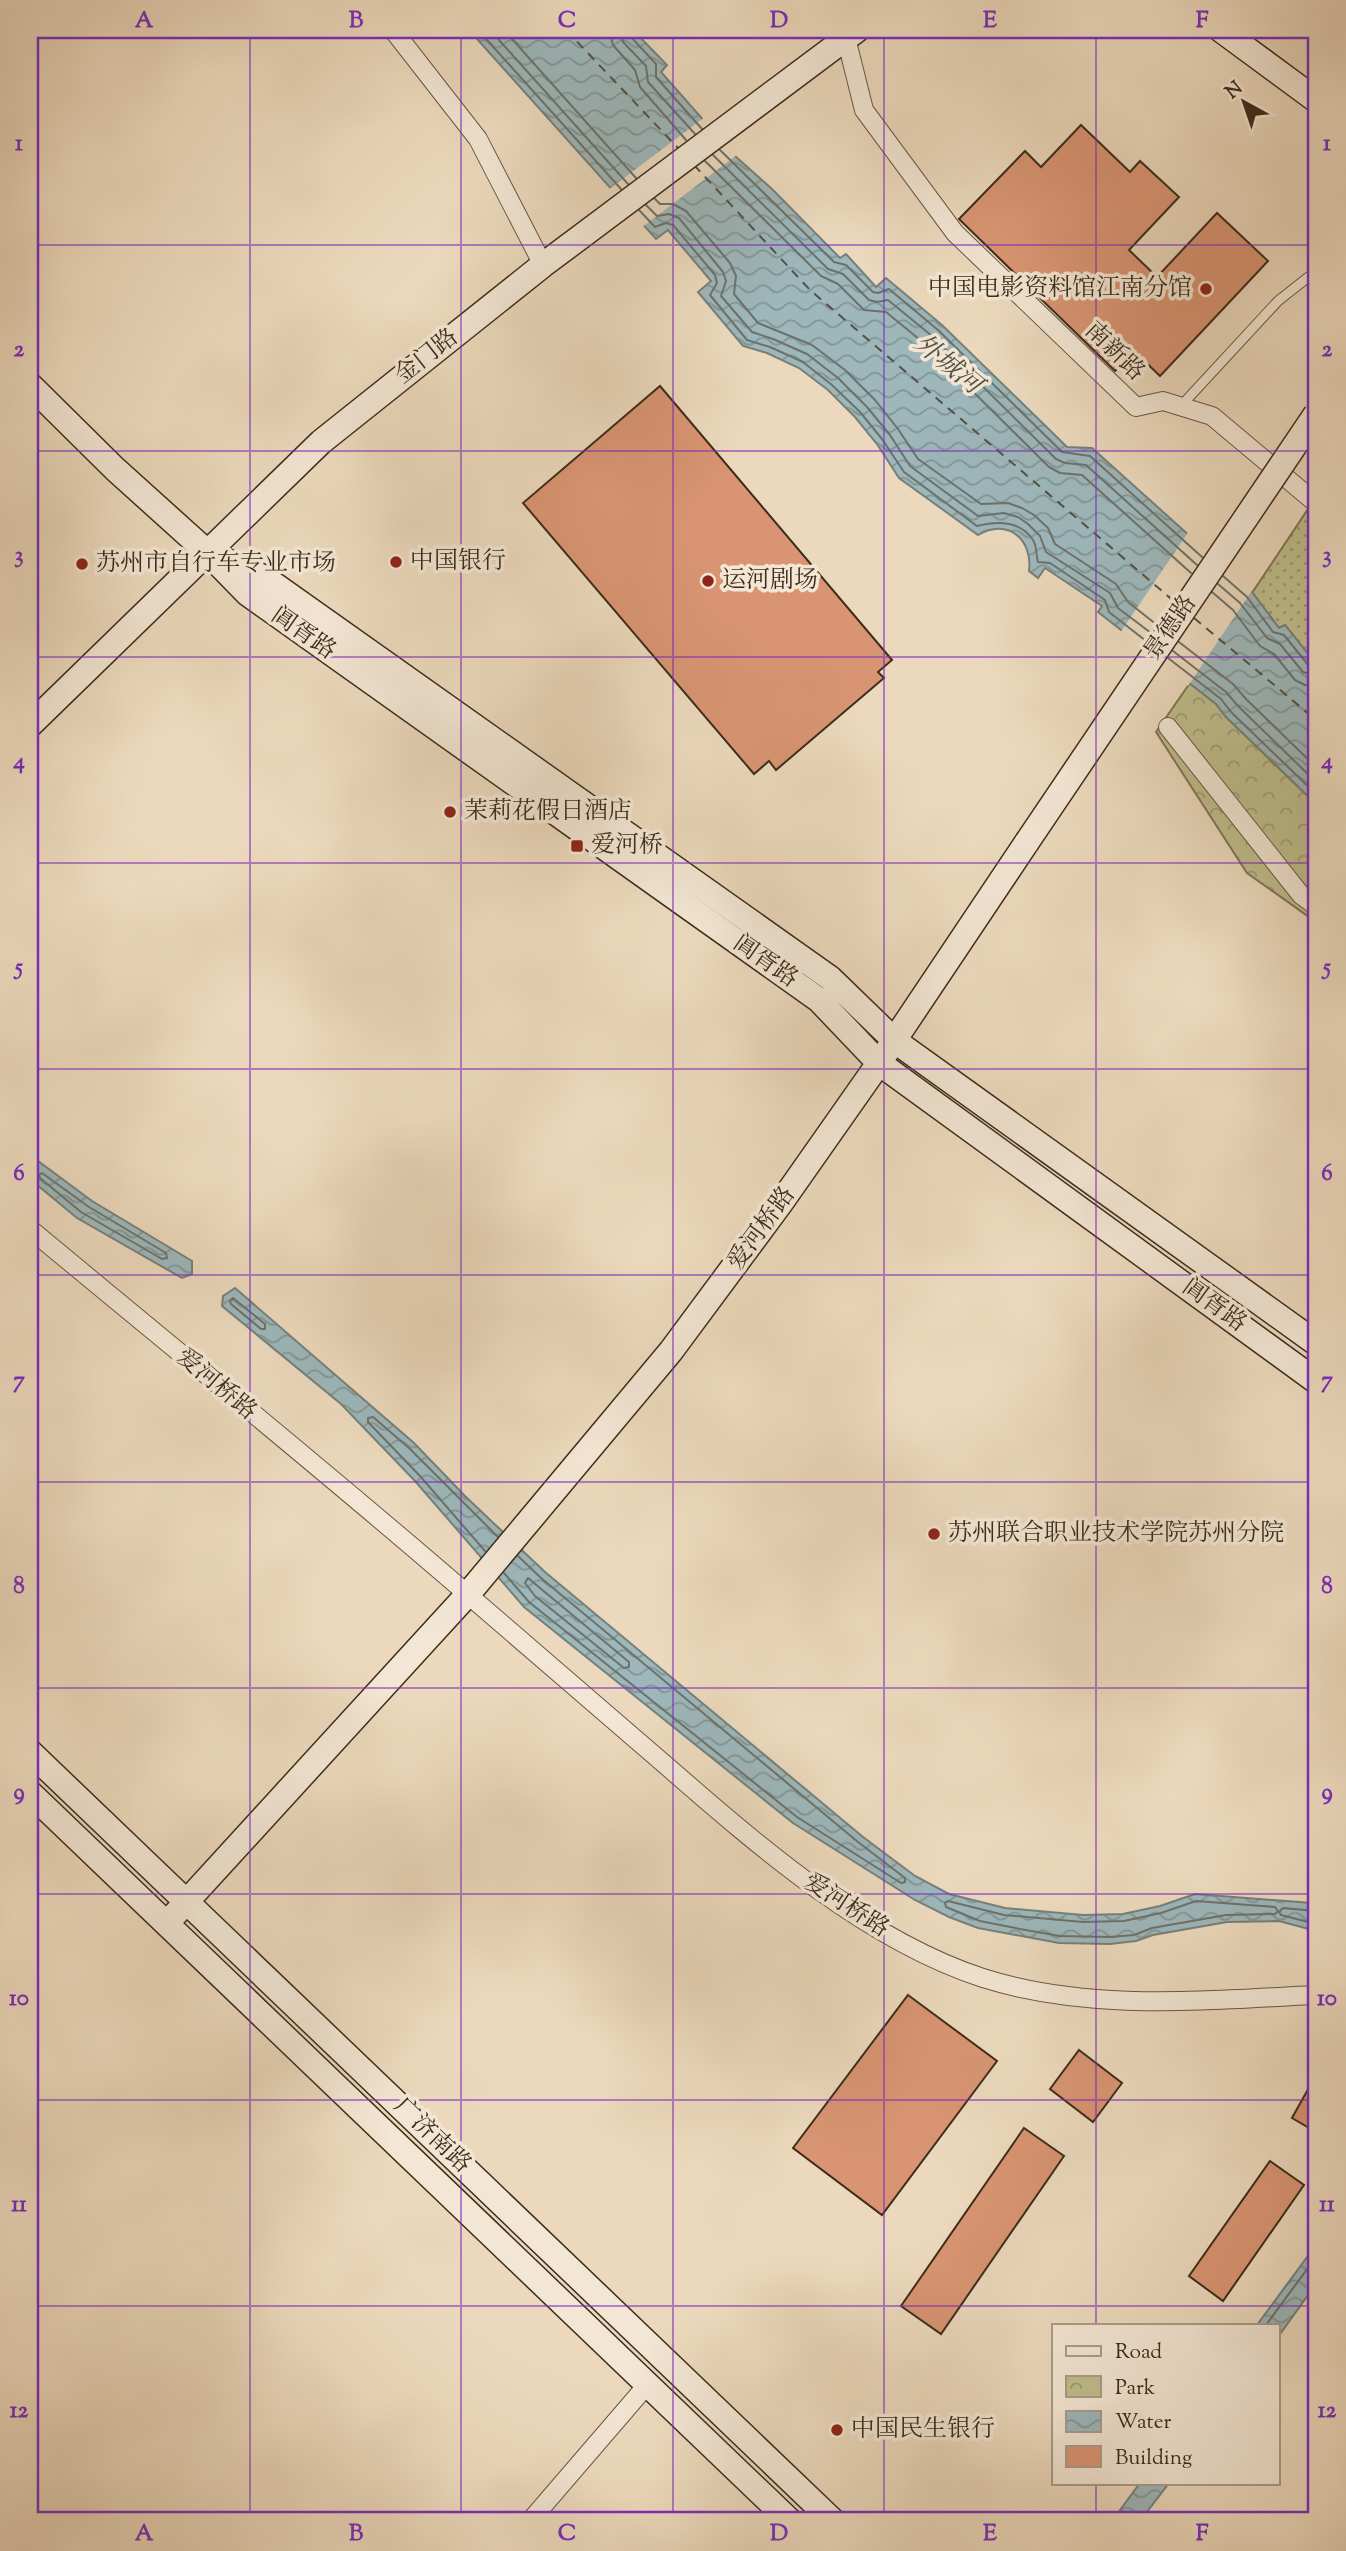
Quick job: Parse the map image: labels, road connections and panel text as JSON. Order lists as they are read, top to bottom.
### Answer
{
  "streets": {
    "main road": [
      "金门路",
      "景德路",
      "阊胥路",
      "爱河桥路",
      "广济南路"
    ],
    "street": ["南新路"]
  },
  "crossings": [
    ["南新路", "金门路"],
    ["金门路", "阊胥路"],
    ["景德路", "爱河桥路"],
    ["阊胥路", "爱河桥路"],
    ["爱河桥路", "广济南路"]
  ],
  "water": ["外城河"],
  "places": {
    "other": [
      "中国电影资料馆江南分馆",
      "中国银行",
      "苏州市自行车专业市场",
      "运河剧场",
      "茉莉花假日酒店",
      "苏州联合职业技术学院苏州分院",
      "中国民生银行"
    ],
    "transit": ["爱河桥"]
  },
  "legend": [
    "Road",
    "Park",
    "Water",
    "Building"
  ],
  "north": "top left",
  "grid": {
    "columns": [
      "A",
      "B",
      "C",
      "D",
      "E",
      "F"
    ],
    "rows": [
      "1",
      "2",
      "3",
      "4",
      "5",
      "6",
      "7",
      "8",
      "9",
      "10",
      "11",
      "12"
    ]
  }
}
